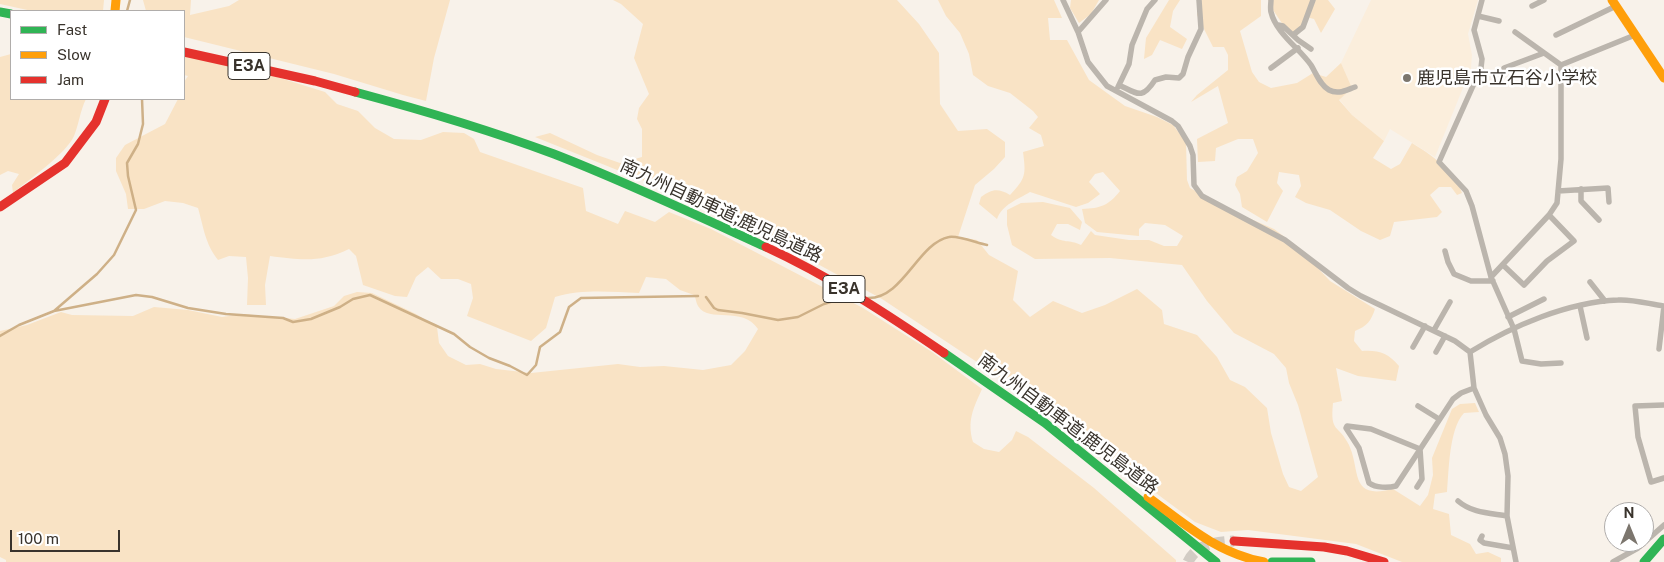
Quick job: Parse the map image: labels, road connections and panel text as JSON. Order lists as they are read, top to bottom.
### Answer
{
  "streets": {
    "main road": ["E3A", "南九州自動車道;鹿児島道路"]
  },
  "places": ["鹿児島市立石谷小学校"],
  "legend": ["Fast", "Slow", "Jam"],
  "scale_bar": "100 m",
  "north": "top"
}
